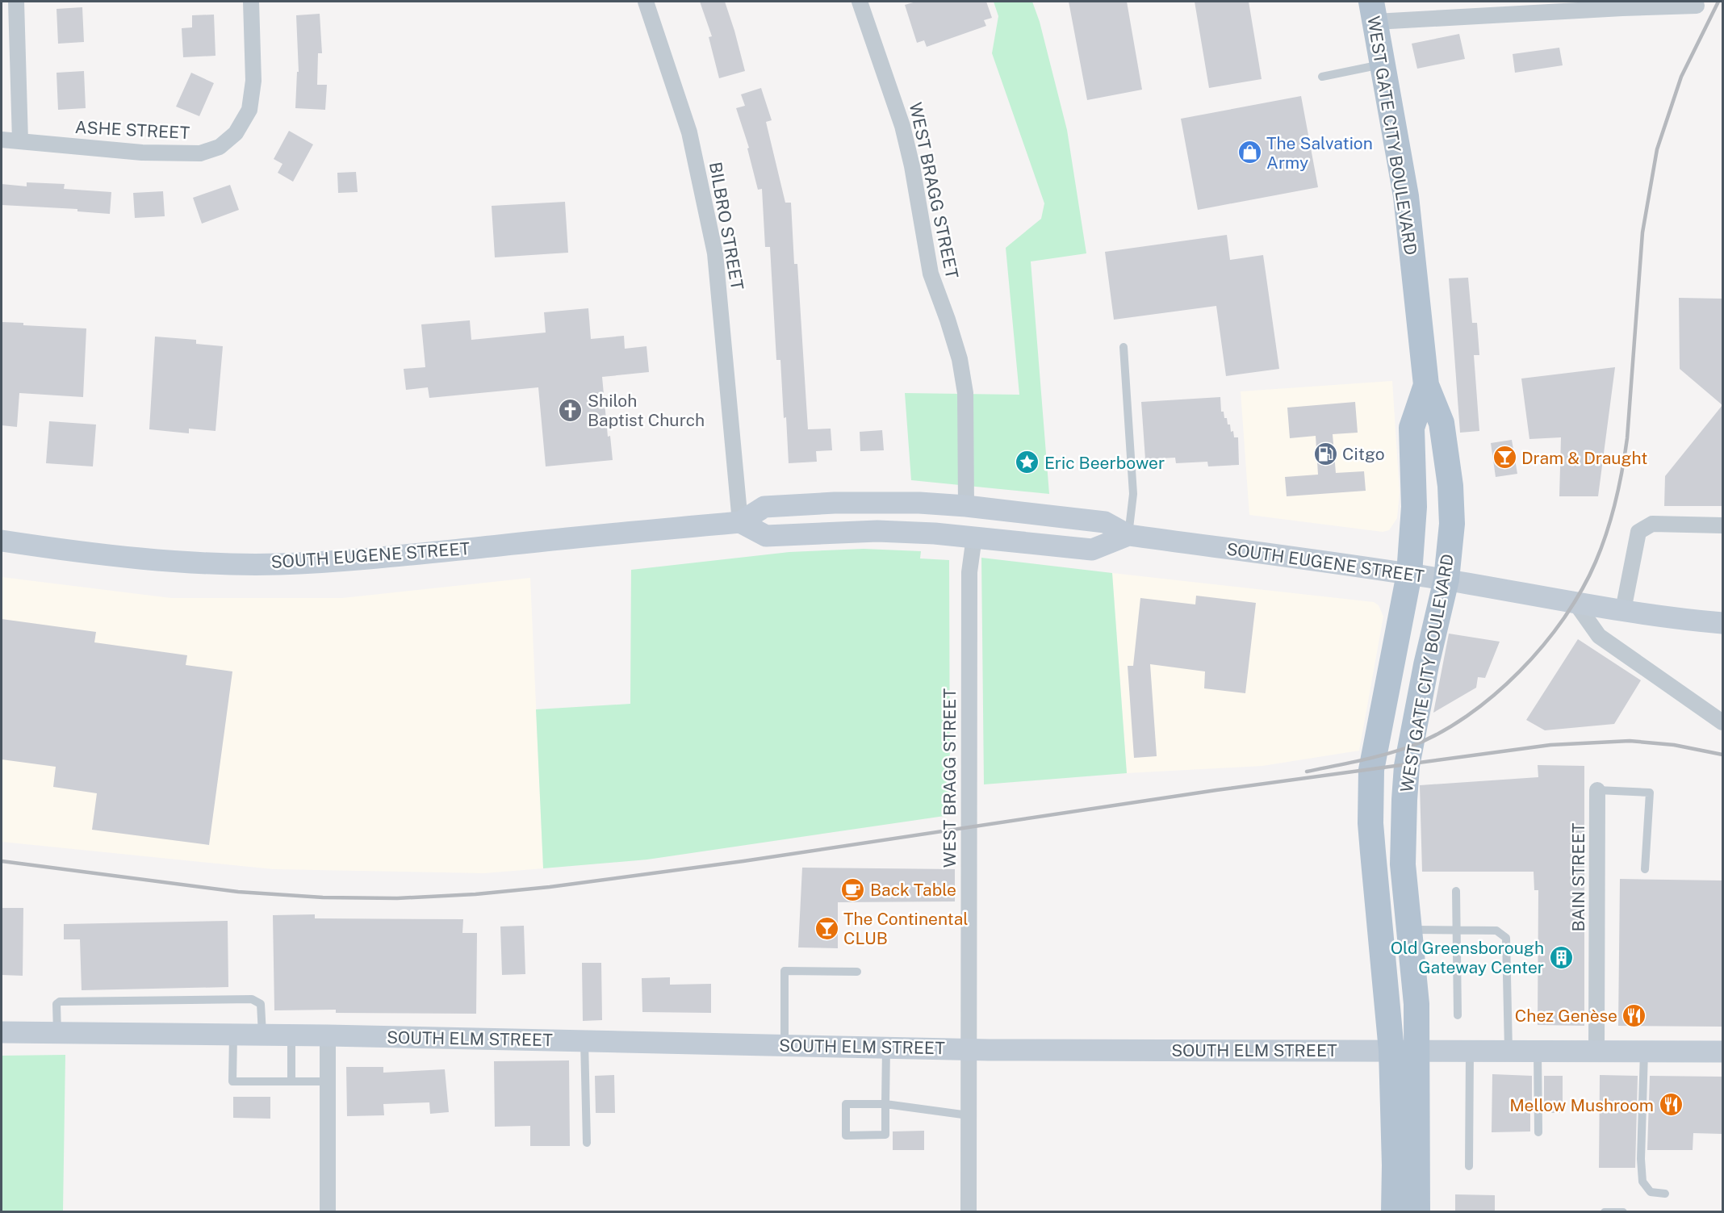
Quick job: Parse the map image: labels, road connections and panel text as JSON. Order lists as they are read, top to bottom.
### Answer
{
  "streets": {
    "main road": ["WEST GATE CITY BOULEVARD", "SOUTH EUGENE STREET", "SOUTH ELM STREET"],
    "street": [
      "ASHE STREET",
      "WEST BRAGG STREET",
      "BILBRO STREET",
      "BAIN STREET"
    ]
  },
  "crossings": [
    ["WEST GATE CITY BOULEVARD", "SOUTH EUGENE STREET"],
    ["WEST GATE CITY BOULEVARD", "SOUTH ELM STREET"],
    ["WEST BRAGG STREET", "SOUTH EUGENE STREET"],
    ["WEST BRAGG STREET", "SOUTH ELM STREET"],
    ["BILBRO STREET", "SOUTH EUGENE STREET"],
    ["BAIN STREET", "SOUTH ELM STREET"]
  ],
  "places": {
    "shop": ["The Salvation Army"],
    "church": ["Shiloh Baptist Church"],
    "fuel station": ["Citgo"],
    "bar": ["Dram & Draught", "The Continental CLUB"],
    "place": ["Eric Beerbower"],
    "cafe": ["Back Table"],
    "building": ["Old Greensborough Gateway Center"],
    "restaurant": ["Chez Genèse", "Mellow Mushroom"]
  }
}
